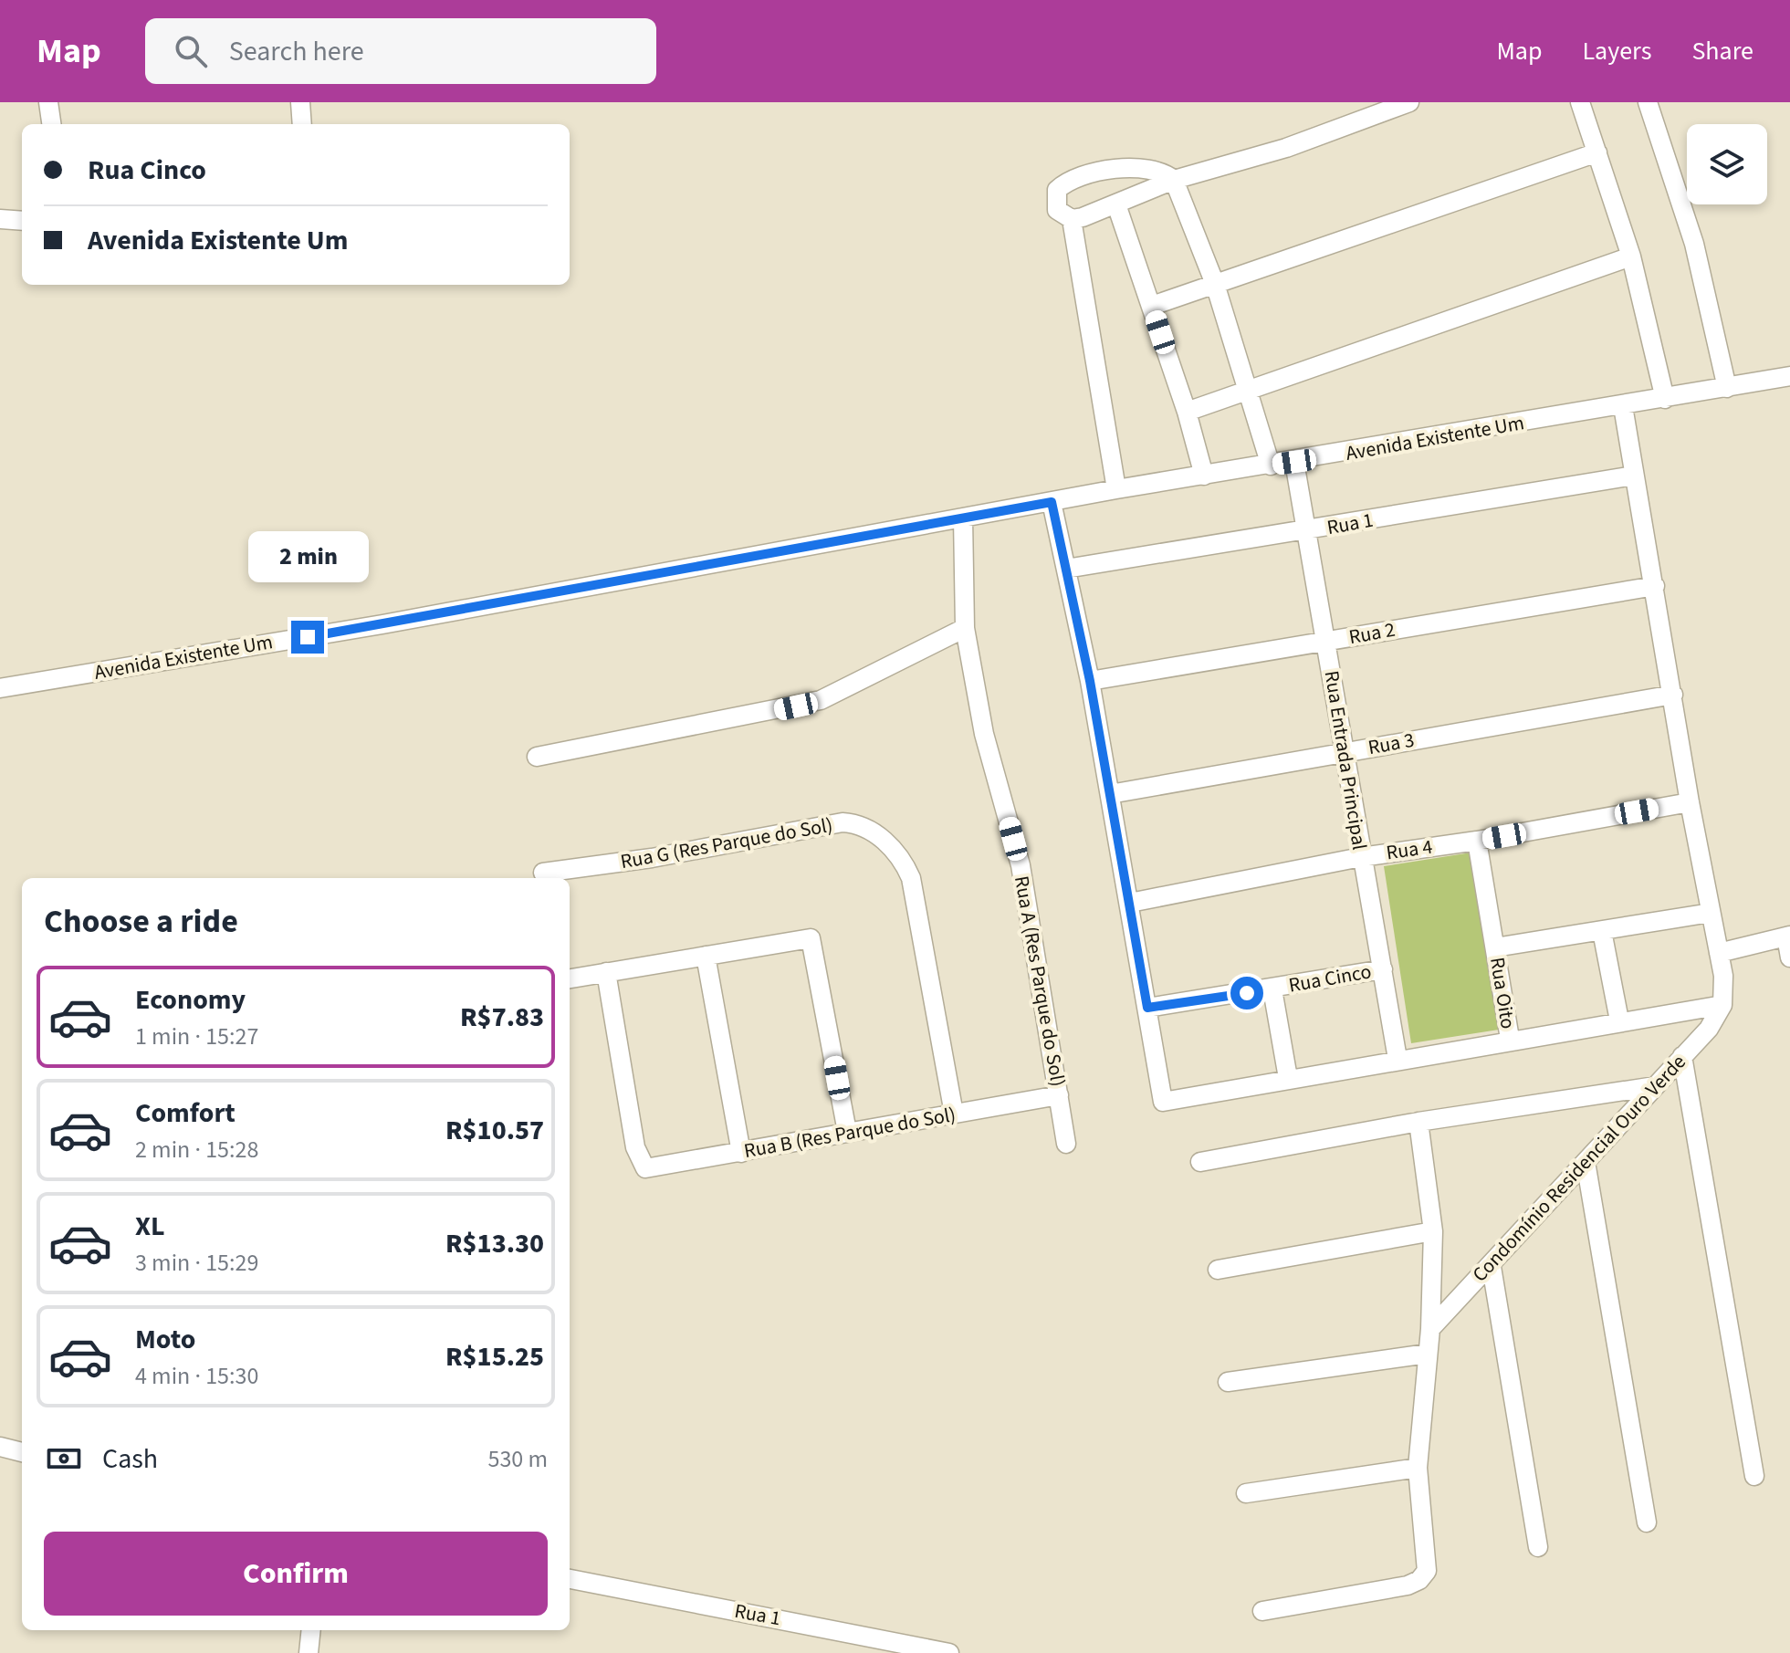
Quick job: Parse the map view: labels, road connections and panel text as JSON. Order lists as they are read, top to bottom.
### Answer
{
  "streets": {
    "street": [
      "Avenida Existente Um",
      "Rua 1",
      "Rua 2",
      "Rua 3",
      "Rua Entrada Principal",
      "Rua G (Res Parque do Sol)",
      "Rua 4",
      "Rua Cinco",
      "Rua A (Res Parque do Sol)",
      "Rua Oito",
      "Rua B (Res Parque do Sol)",
      "Condomínio Residencial Ouro Verde"
    ]
  },
  "crossings": [
    ["Avenida Existente Um", "Rua Entrada Principal"],
    ["Avenida Existente Um", "Rua A (Res Parque do Sol)"],
    ["Rua 1", "Rua Entrada Principal"],
    ["Rua 2", "Rua Entrada Principal"],
    ["Rua 3", "Rua Entrada Principal"],
    ["Rua Entrada Principal", "Rua 4"],
    ["Rua Entrada Principal", "Rua Cinco"],
    ["Rua G (Res Parque do Sol)", "Rua B (Res Parque do Sol)"],
    ["Rua 4", "Rua Oito"],
    ["Rua A (Res Parque do Sol)", "Rua B (Res Parque do Sol)"]
  ],
  "page": {
    "header": "Map",
    "search": "Search here",
    "nav": ["Map", "Layers", "Share"],
    "banner": ["Rua Cinco", "Avenida Existente Um"],
    "bubble": "2 min",
    "heading": "Choose a ride",
    "list": [
      {
        "name": "Economy",
        "note": "1 min · 15:27",
        "value": "R$7.83"
      },
      {
        "name": "Comfort",
        "note": "2 min · 15:28",
        "value": "R$10.57"
      },
      {
        "name": "XL",
        "note": "3 min · 15:29",
        "value": "R$13.30"
      },
      {
        "name": "Moto",
        "note": "4 min · 15:30",
        "value": "R$15.25"
      }
    ],
    "pay": ["Cash", "530 m"],
    "buttons": "Confirm"
  }
}
